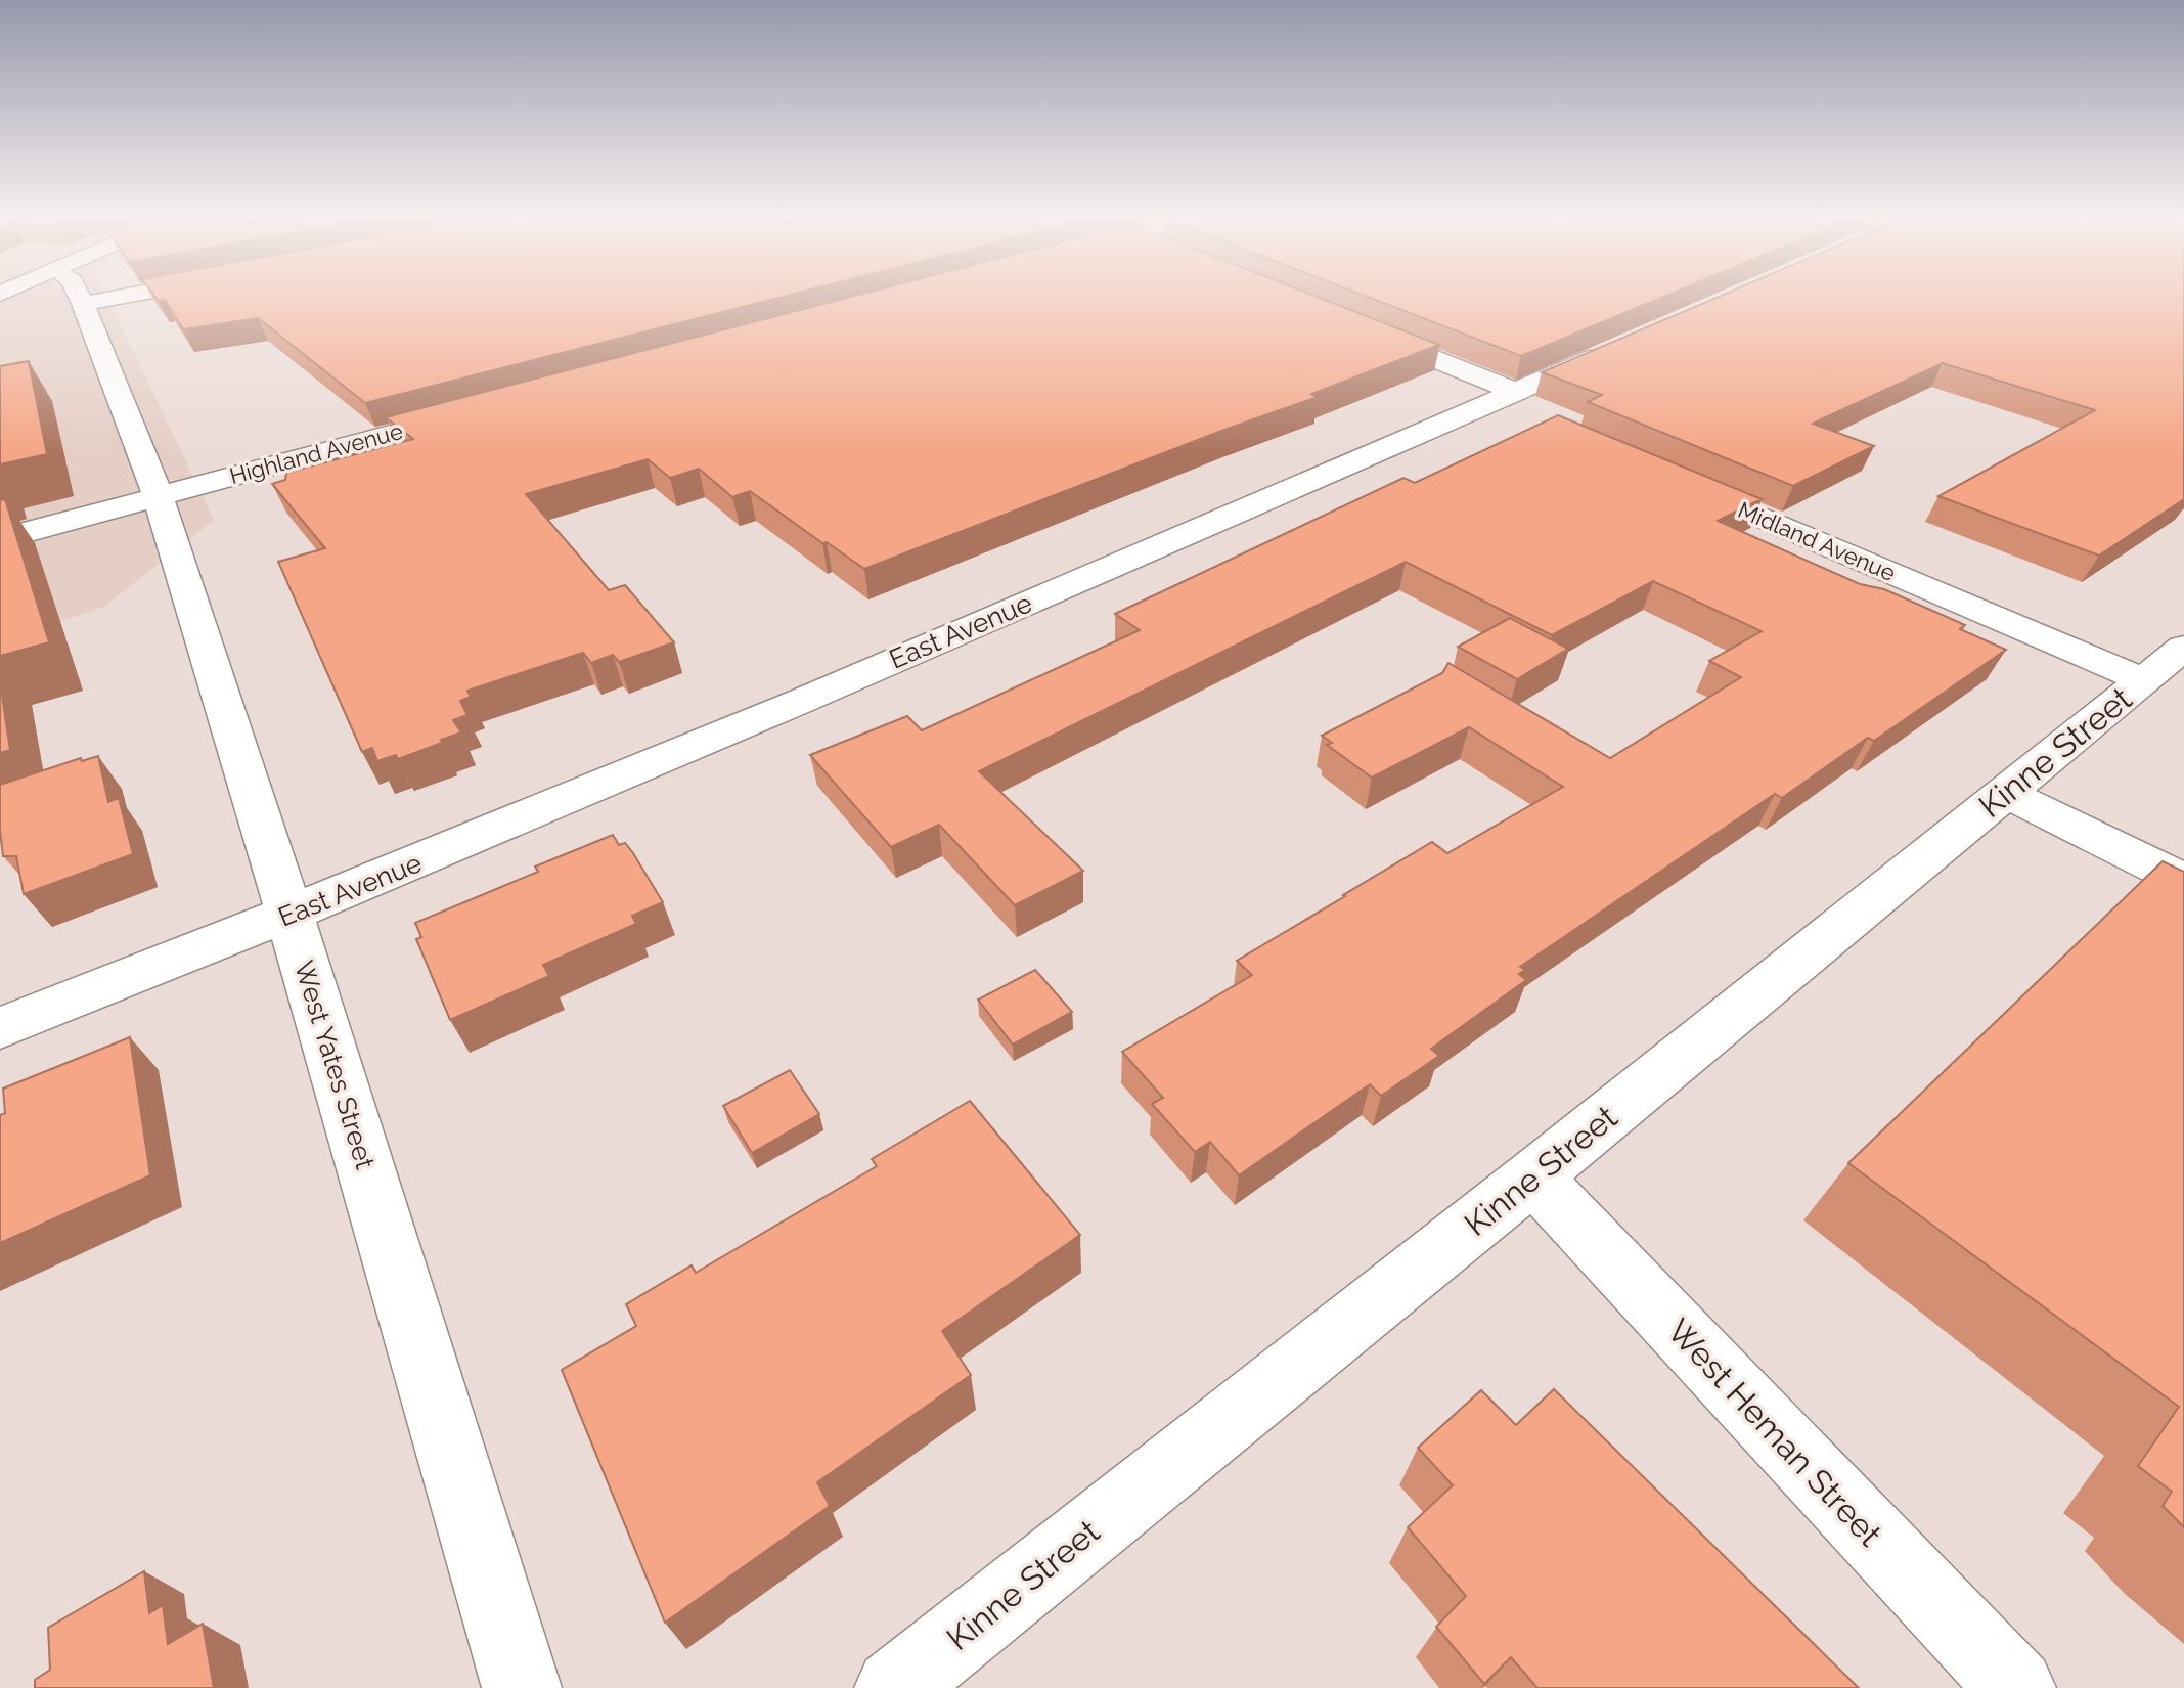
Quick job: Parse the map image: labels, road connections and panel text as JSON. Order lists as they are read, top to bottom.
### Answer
{
  "streets": {
    "street": [
      "Highland Avenue",
      "Midland Avenue",
      "East Avenue",
      "Kinne Street",
      "West Yates Street",
      "West Heman Street"
    ]
  },
  "crossings": [
    ["Highland Avenue", "West Yates Street"],
    ["Midland Avenue", "Kinne Street"],
    ["East Avenue", "West Yates Street"],
    ["Kinne Street", "West Heman Street"]
  ]
}
